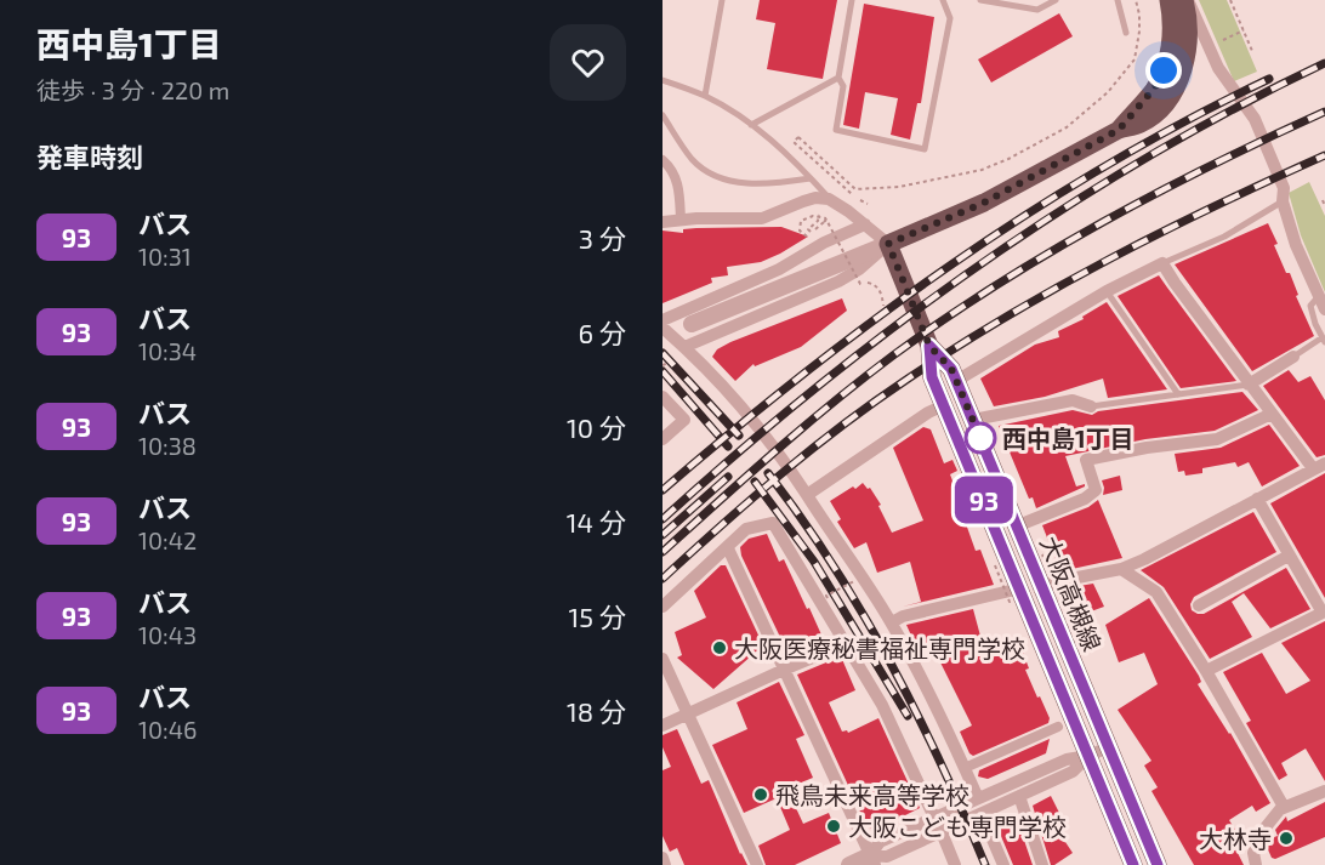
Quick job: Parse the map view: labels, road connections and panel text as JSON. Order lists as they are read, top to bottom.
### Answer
{
  "streets": {
    "main road": ["大阪高槻線"]
  },
  "places": [
    "西中島1丁目",
    "大阪医療秘書福祉専門学校",
    "飛鳥未来高等学校",
    "大阪こども専門学校",
    "大林寺"
  ],
  "lines": ["bus line 93"],
  "page": {
    "heading": [
      ["西中島1丁目", "徒歩 · 3 分 · 220 m"],
      "発車時刻"
    ],
    "on_map": "93",
    "list": [
      {
        "mark": "93",
        "name": "バス",
        "note": "10:31",
        "value": "3 分"
      },
      {
        "mark": "93",
        "name": "バス",
        "note": "10:34",
        "value": "6 分"
      },
      {
        "mark": "93",
        "name": "バス",
        "note": "10:38",
        "value": "10 分"
      },
      {
        "mark": "93",
        "name": "バス",
        "note": "10:42",
        "value": "14 分"
      },
      {
        "mark": "93",
        "name": "バス",
        "note": "10:43",
        "value": "15 分"
      },
      {
        "mark": "93",
        "name": "バス",
        "note": "10:46",
        "value": "18 分"
      }
    ]
  }
}
